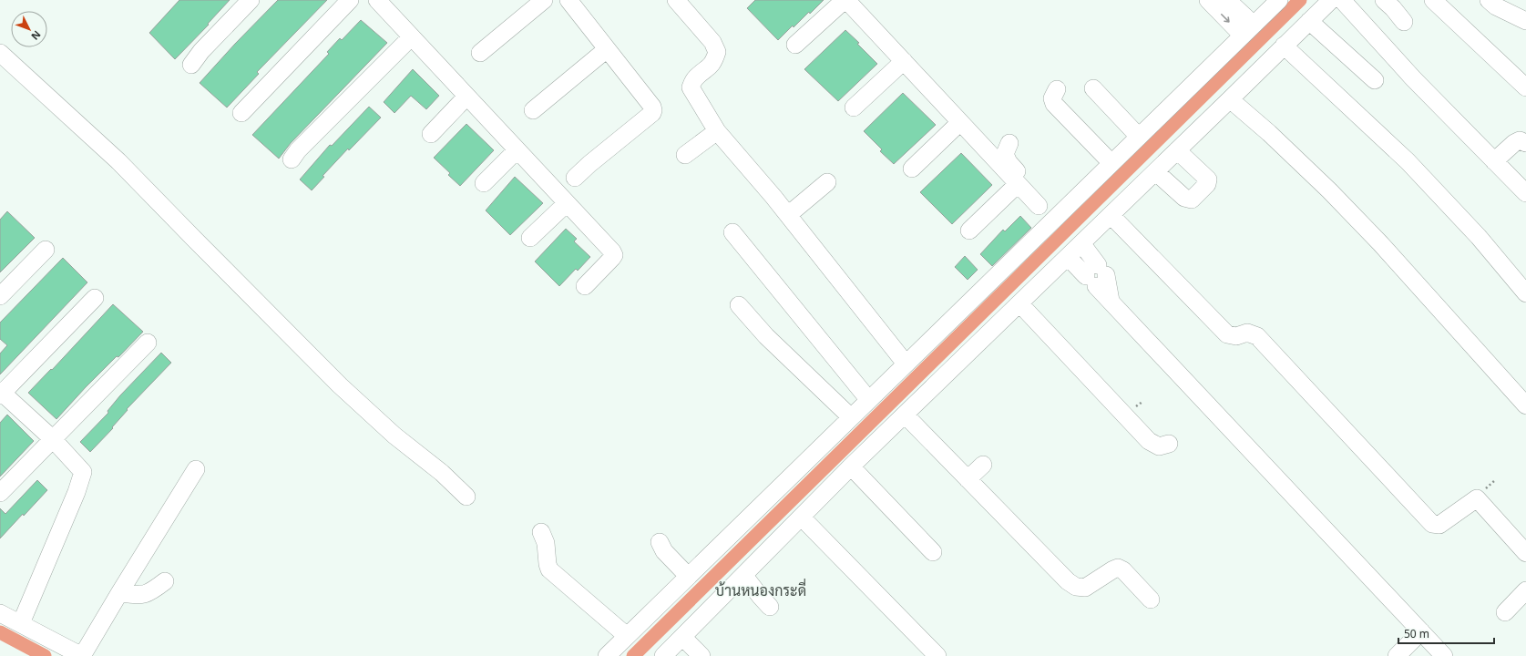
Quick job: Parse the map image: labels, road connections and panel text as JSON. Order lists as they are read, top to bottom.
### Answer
{
  "districts": ["บ้านหนองกระดี่"],
  "scale_bar": "50 m",
  "north": "bottom right"
}
